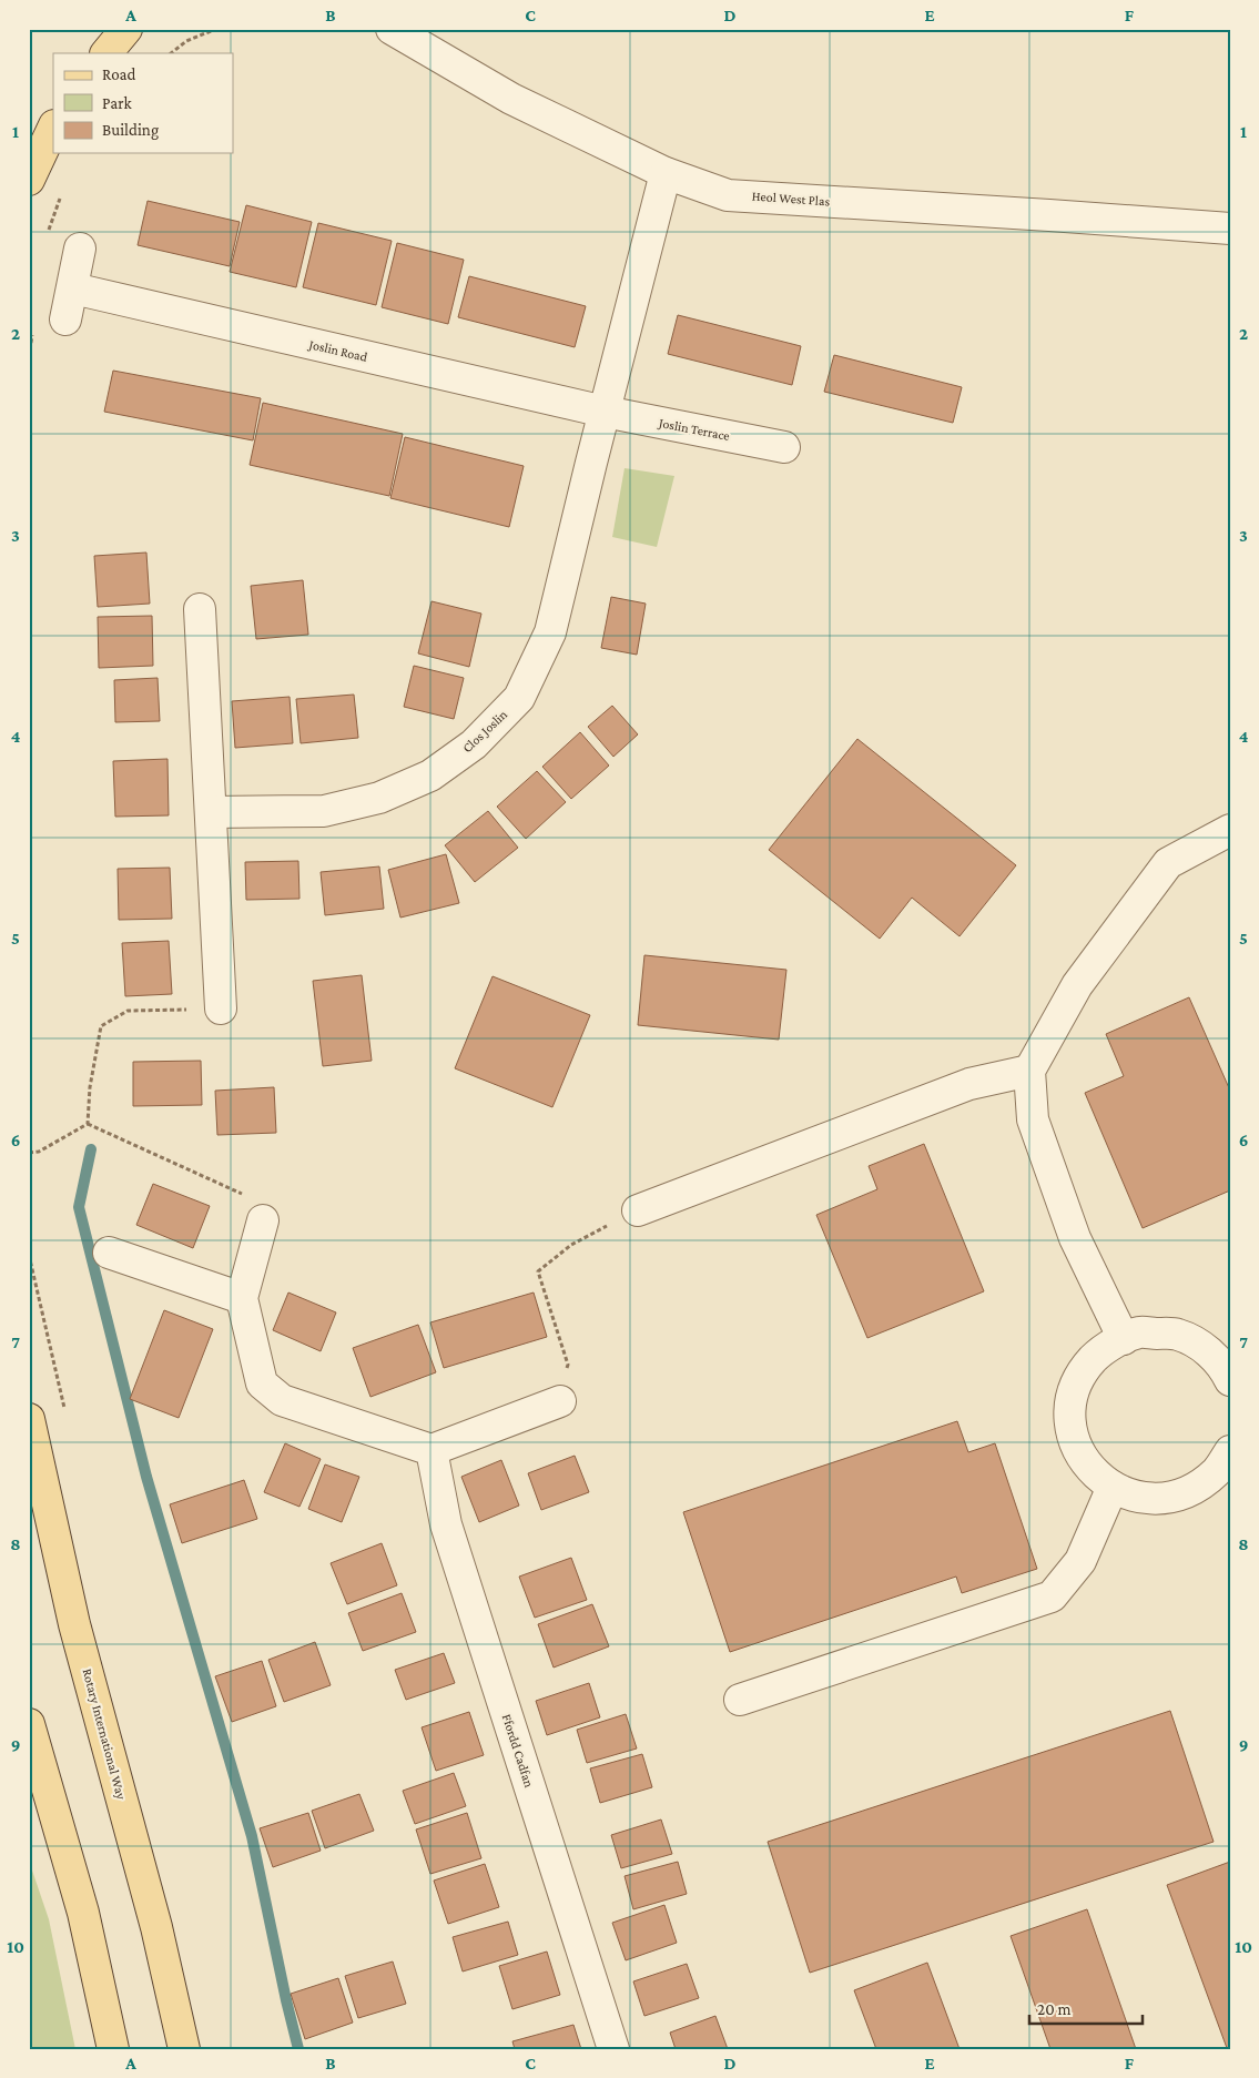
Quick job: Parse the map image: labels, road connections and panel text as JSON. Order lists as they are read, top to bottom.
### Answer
{
  "streets": {
    "main road": ["Rotary International Way"],
    "street": [
      "Heol West Plas",
      "Joslin Road",
      "Joslin Terrace",
      "Clos Joslin",
      "Ffordd Cadfan"
    ]
  },
  "crossings": [
    ["Joslin Road", "Joslin Terrace"],
    ["Joslin Road", "Clos Joslin"],
    ["Joslin Terrace", "Clos Joslin"]
  ],
  "legend": ["Road", "Park", "Building"],
  "scale_bar": "20 m",
  "grid": {
    "columns": [
      "A",
      "B",
      "C",
      "D",
      "E",
      "F"
    ],
    "rows": [
      "1",
      "2",
      "3",
      "4",
      "5",
      "6",
      "7",
      "8",
      "9",
      "10"
    ]
  }
}
